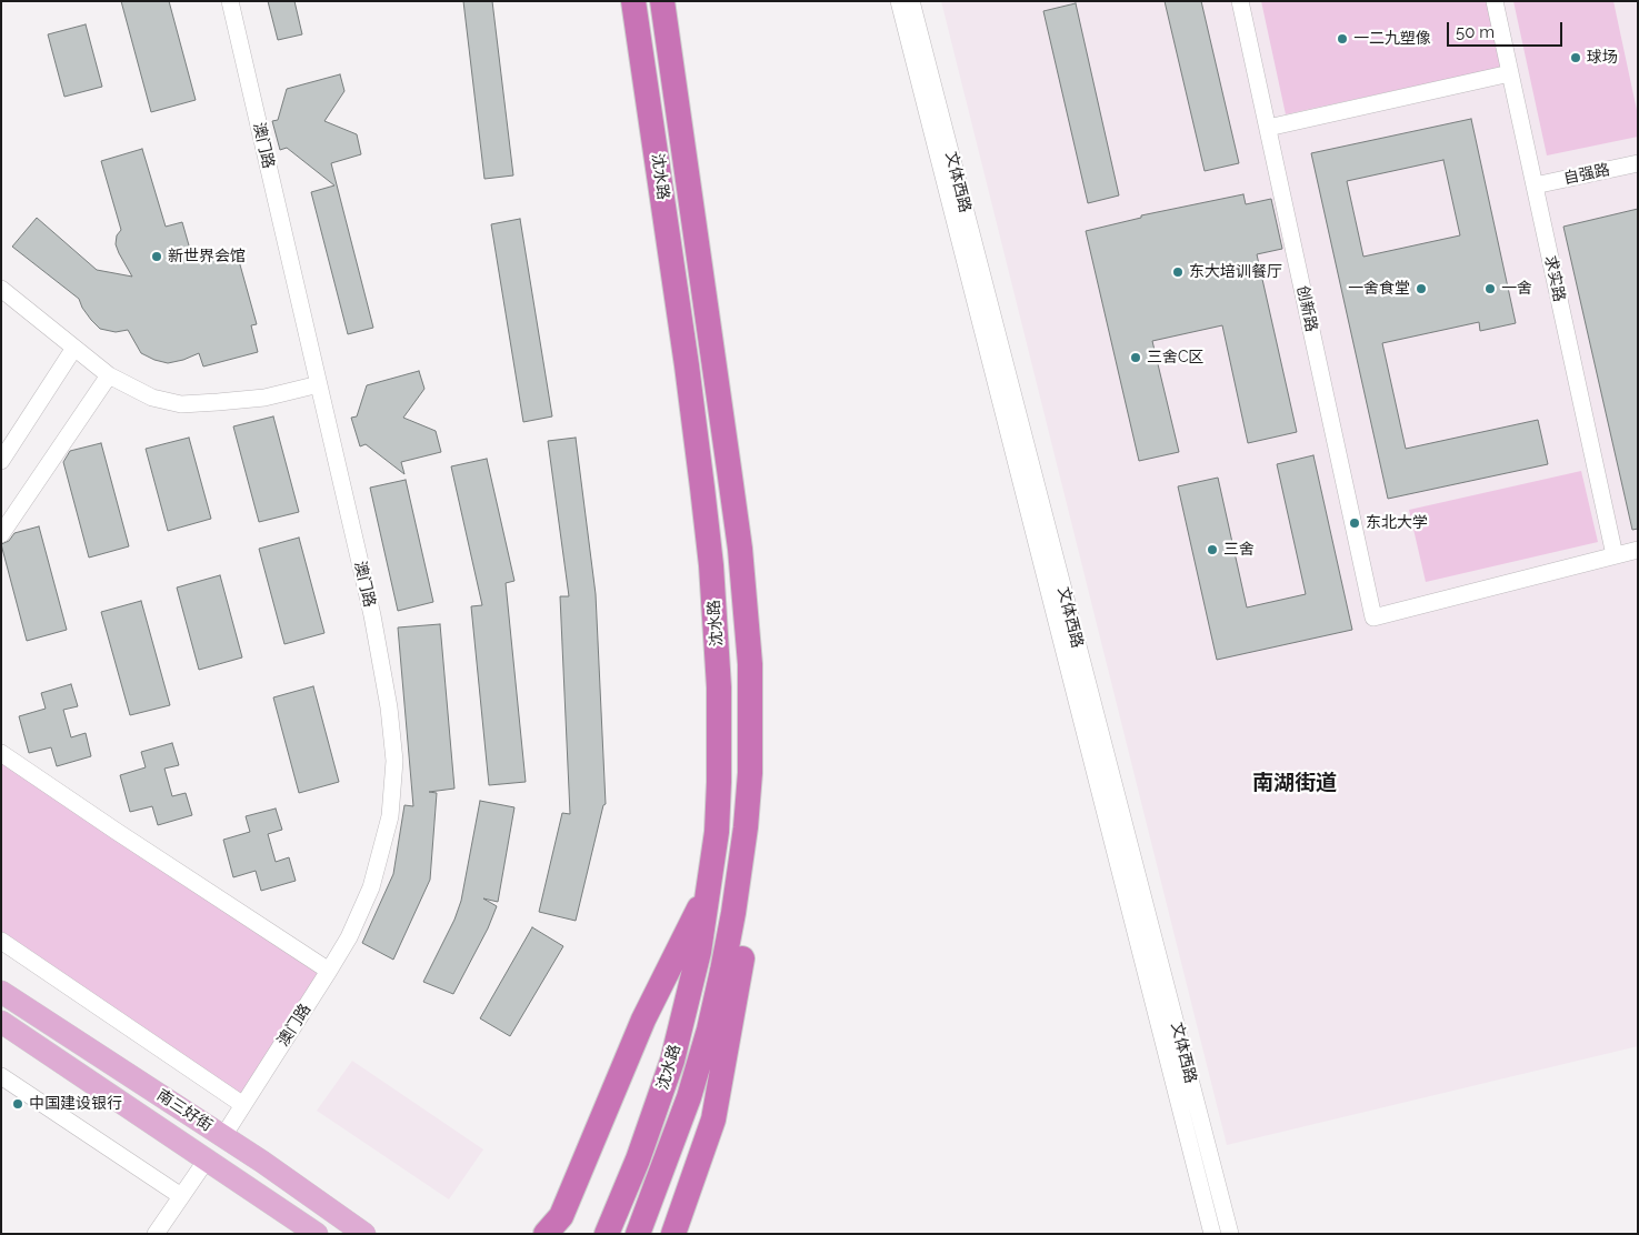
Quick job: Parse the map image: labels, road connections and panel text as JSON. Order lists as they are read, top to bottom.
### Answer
{
  "streets": {
    "highway": ["沈水路"],
    "main road": ["南三好街"],
    "street": [
      "澳门路",
      "自强路",
      "文体西路",
      "求实路",
      "创新路"
    ]
  },
  "crossings": [
    ["澳门路", "南三好街"],
    ["自强路", "求实路"],
    ["求实路", "创新路"]
  ],
  "districts": ["南湖街道"],
  "places": [
    "一二九塑像",
    "球场",
    "新世界会馆",
    "东大培训餐厅",
    "一舍食堂",
    "一舍",
    "三舍C区",
    "东北大学",
    "三舍",
    "中国建设银行"
  ],
  "scale_bar": "50 m"
}
